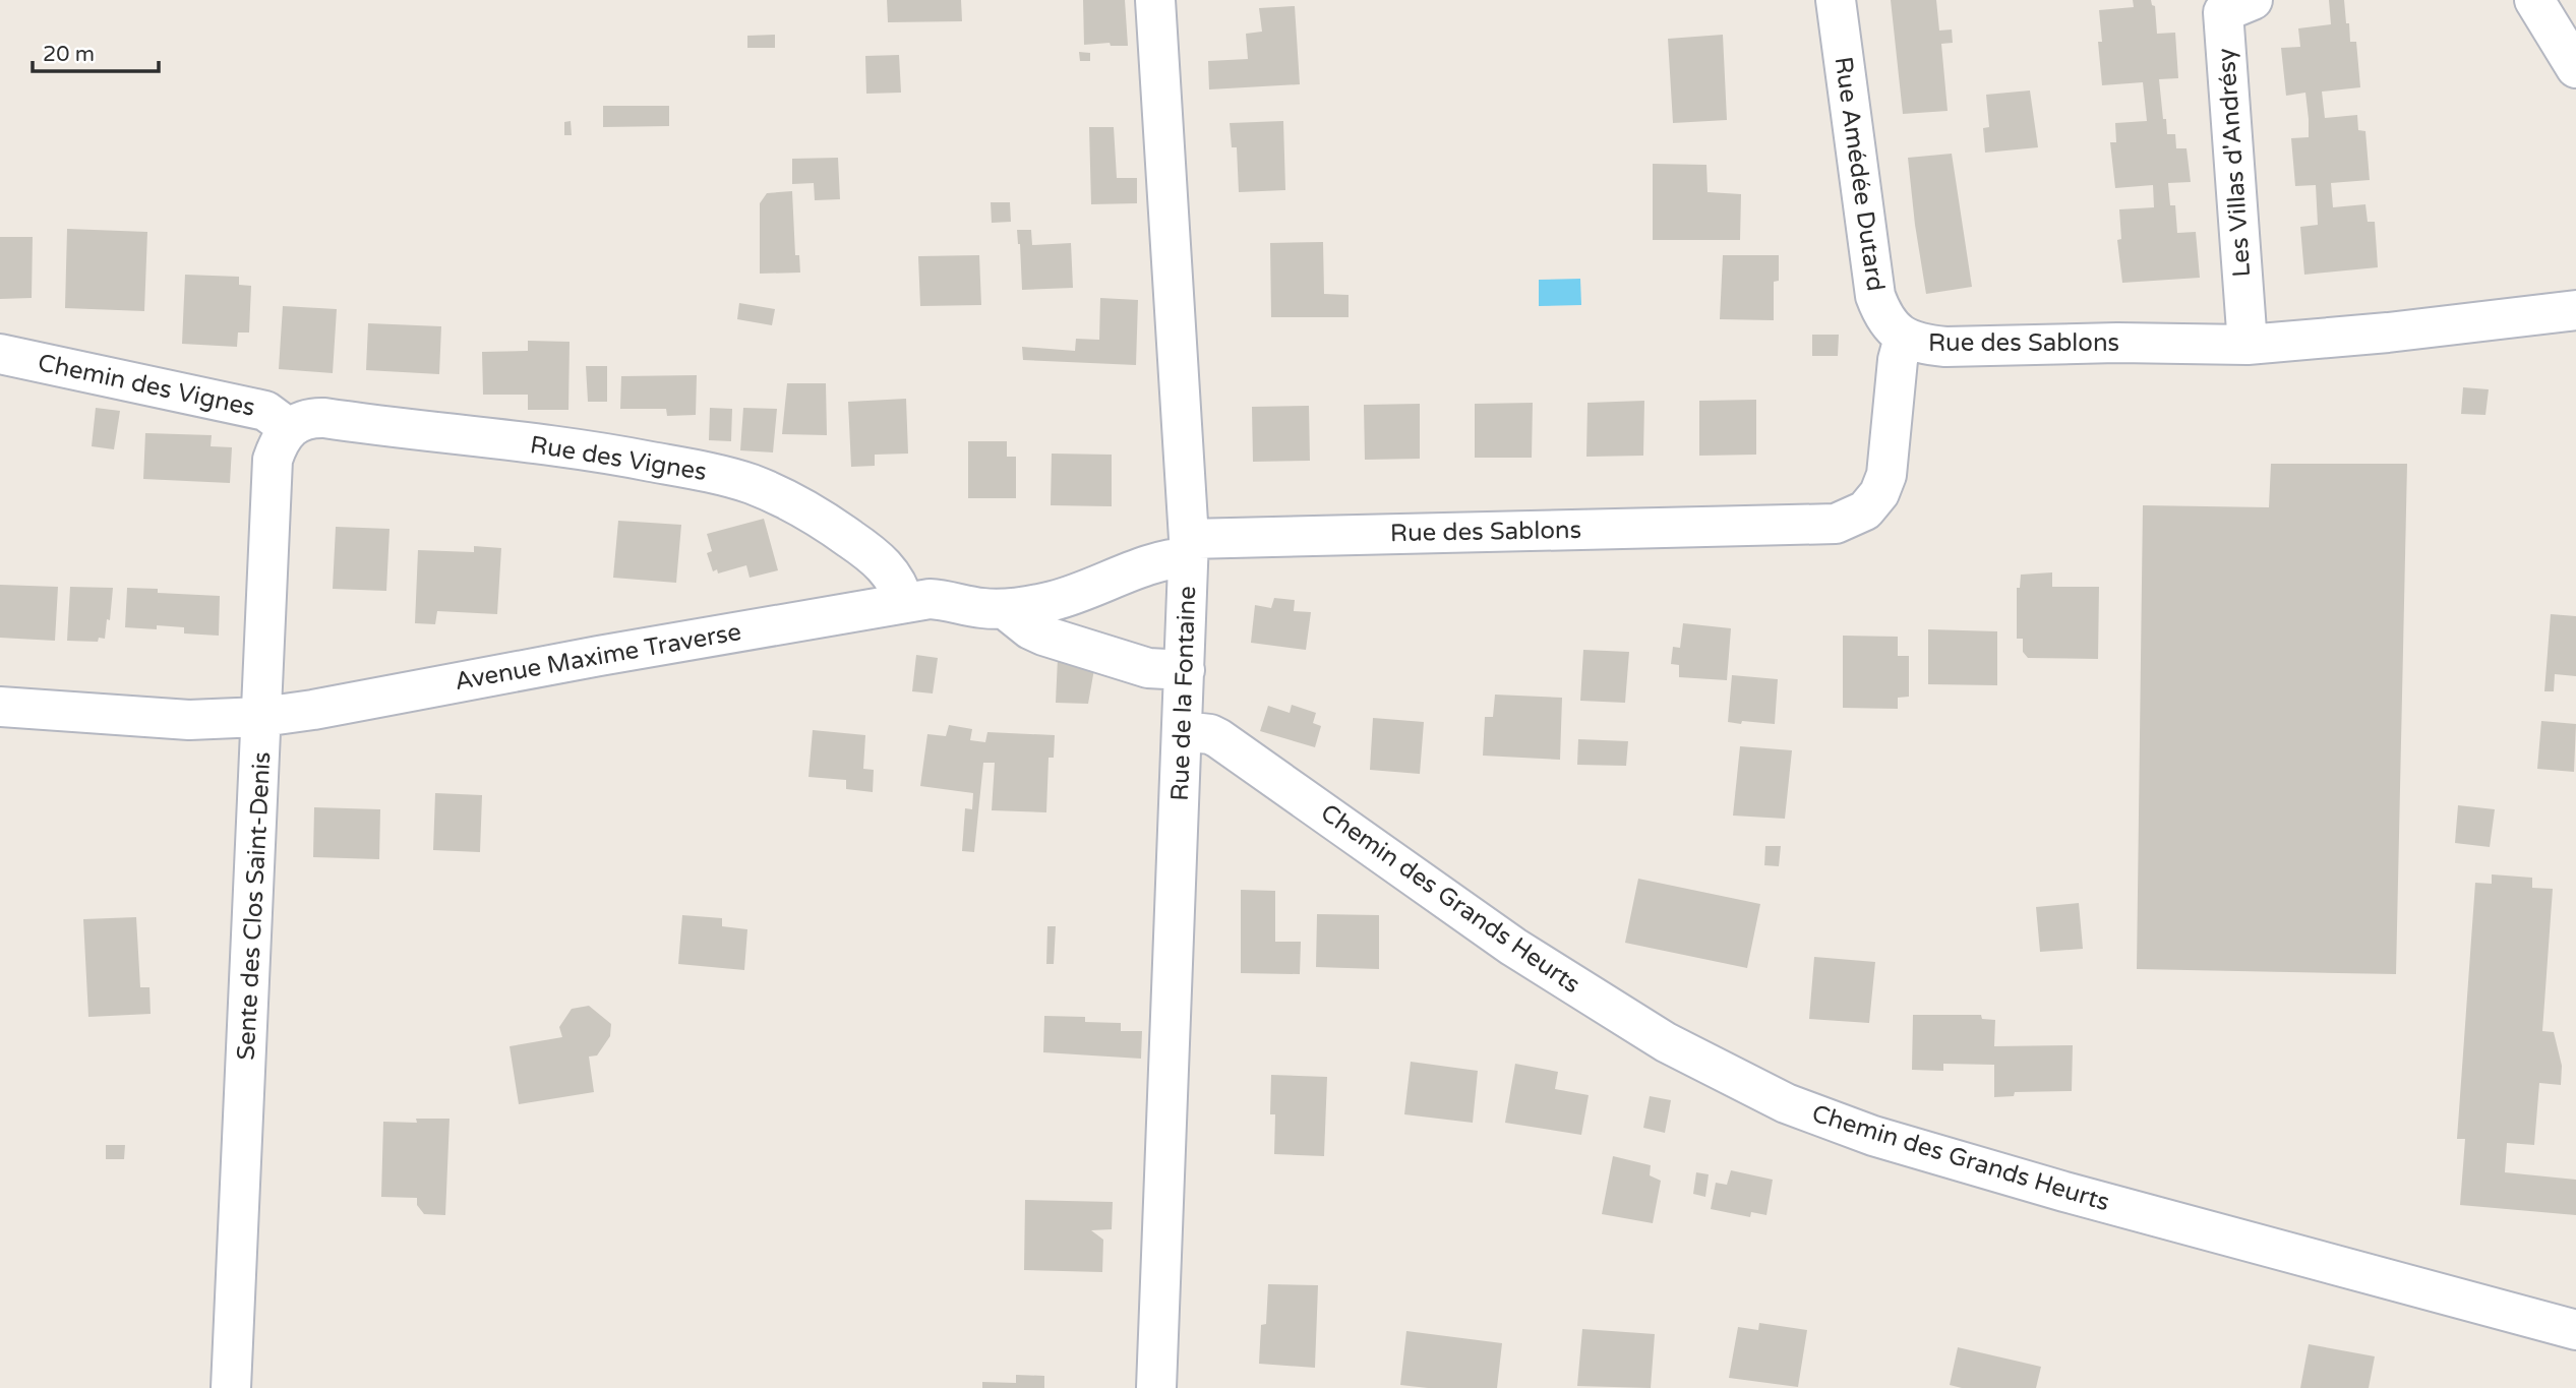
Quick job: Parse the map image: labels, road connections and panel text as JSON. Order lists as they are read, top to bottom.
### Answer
{
  "streets": {
    "street": [
      "Les Villas d'Andrésy",
      "Rue Amédée Dutard",
      "Rue des Sablons",
      "Chemin des Vignes",
      "Rue des Vignes",
      "Avenue Maxime Traverse",
      "Rue de la Fontaine",
      "Chemin des Grands Heurts",
      "Sente des Clos Saint-Denis"
    ]
  },
  "crossings": [
    ["Les Villas d'Andrésy", "Rue des Sablons"],
    ["Rue Amédée Dutard", "Rue des Sablons"],
    ["Rue des Sablons", "Avenue Maxime Traverse"],
    ["Rue des Sablons", "Rue de la Fontaine"],
    ["Chemin des Vignes", "Rue des Vignes"],
    ["Chemin des Vignes", "Sente des Clos Saint-Denis"],
    ["Rue des Vignes", "Avenue Maxime Traverse"],
    ["Rue des Vignes", "Sente des Clos Saint-Denis"],
    ["Avenue Maxime Traverse", "Rue de la Fontaine"],
    ["Avenue Maxime Traverse", "Sente des Clos Saint-Denis"],
    ["Rue de la Fontaine", "Chemin des Grands Heurts"]
  ],
  "scale_bar": "20 m"
}
